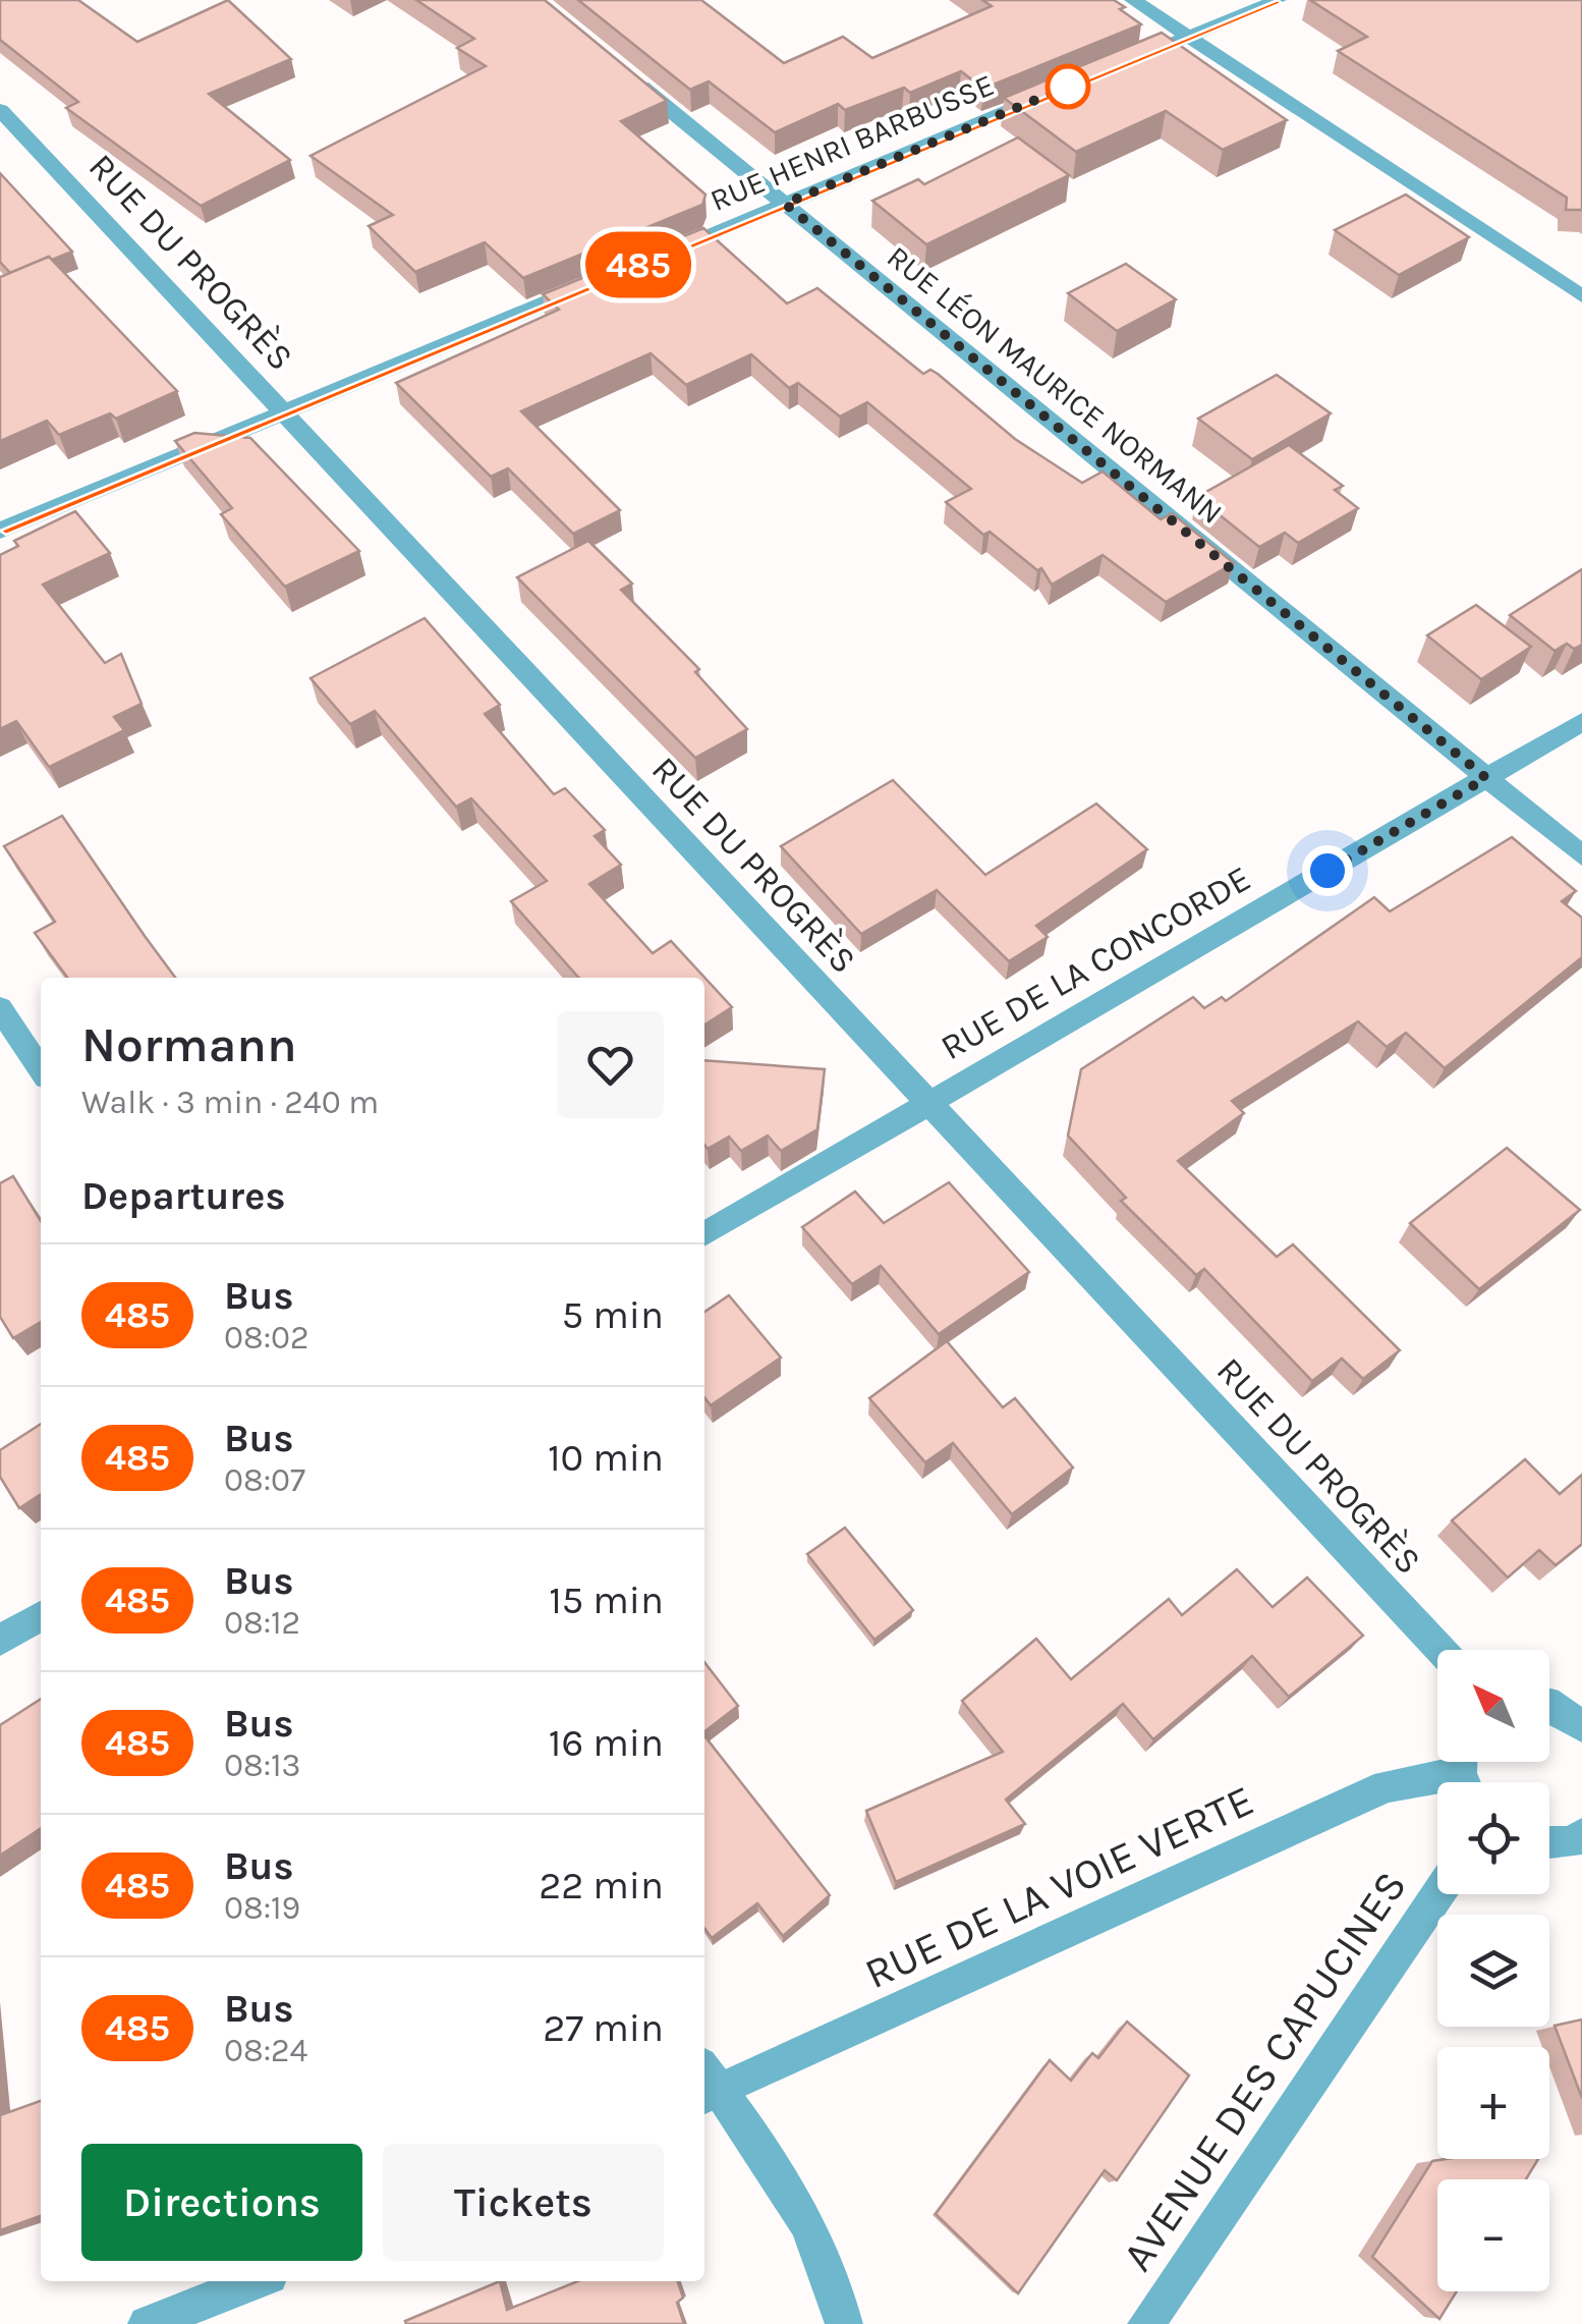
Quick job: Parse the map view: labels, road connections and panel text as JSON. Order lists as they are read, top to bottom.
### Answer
{
  "streets": {
    "street": [
      "RUE HENRI BARBUSSE",
      "RUE DU PROGRÈS",
      "RUE LÉON MAURICE NORMANN",
      "RUE DE LA CONCORDE",
      "RUE DE LA VOIE VERTE",
      "AVENUE DES CAPUCINES"
    ]
  },
  "crossings": [
    ["RUE HENRI BARBUSSE", "RUE LÉON MAURICE NORMANN"],
    ["RUE DU PROGRÈS", "RUE DE LA CONCORDE"],
    ["RUE LÉON MAURICE NORMANN", "RUE DE LA CONCORDE"]
  ],
  "lines": ["bus line 485"],
  "north": "top left",
  "page": {
    "on_map": "485",
    "heading": [
      ["Normann", "Walk · 3 min · 240 m"],
      "Departures"
    ],
    "list": [
      {
        "mark": "485",
        "name": "Bus",
        "note": "08:02",
        "value": "5 min"
      },
      {
        "mark": "485",
        "name": "Bus",
        "note": "08:07",
        "value": "10 min"
      },
      {
        "mark": "485",
        "name": "Bus",
        "note": "08:12",
        "value": "15 min"
      },
      {
        "mark": "485",
        "name": "Bus",
        "note": "08:13",
        "value": "16 min"
      },
      {
        "mark": "485",
        "name": "Bus",
        "note": "08:19",
        "value": "22 min"
      },
      {
        "mark": "485",
        "name": "Bus",
        "note": "08:24",
        "value": "27 min"
      }
    ],
    "map_buttons": ["+", "−"],
    "buttons": ["Directions", "Tickets"]
  }
}
